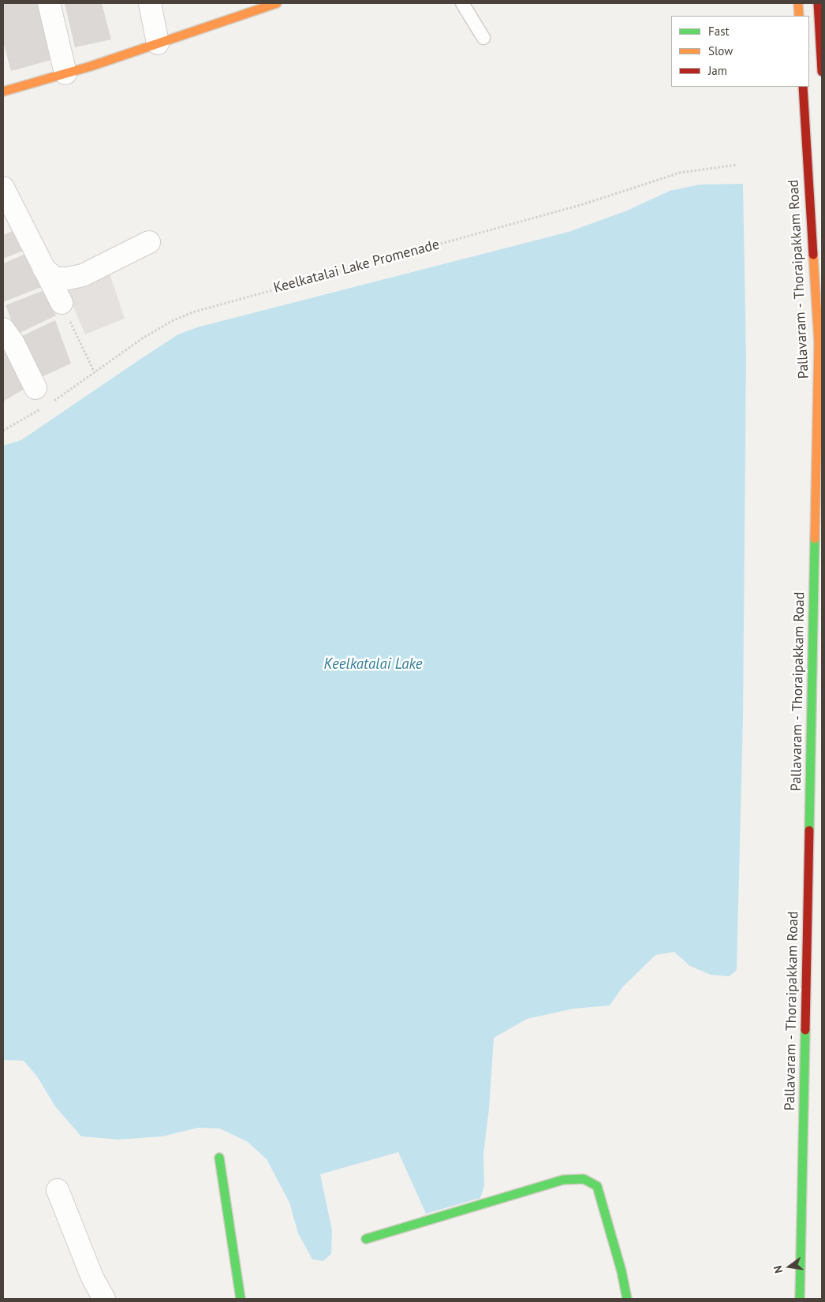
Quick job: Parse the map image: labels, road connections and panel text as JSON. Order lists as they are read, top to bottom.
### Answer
{
  "streets": {
    "main road": ["Pallavaram - Thoraipakkam Road"],
    "path": ["Keelkatalai Lake Promenade"]
  },
  "water": ["Keelkatalai Lake"],
  "legend": ["Fast", "Slow", "Jam"],
  "north": "left"
}
